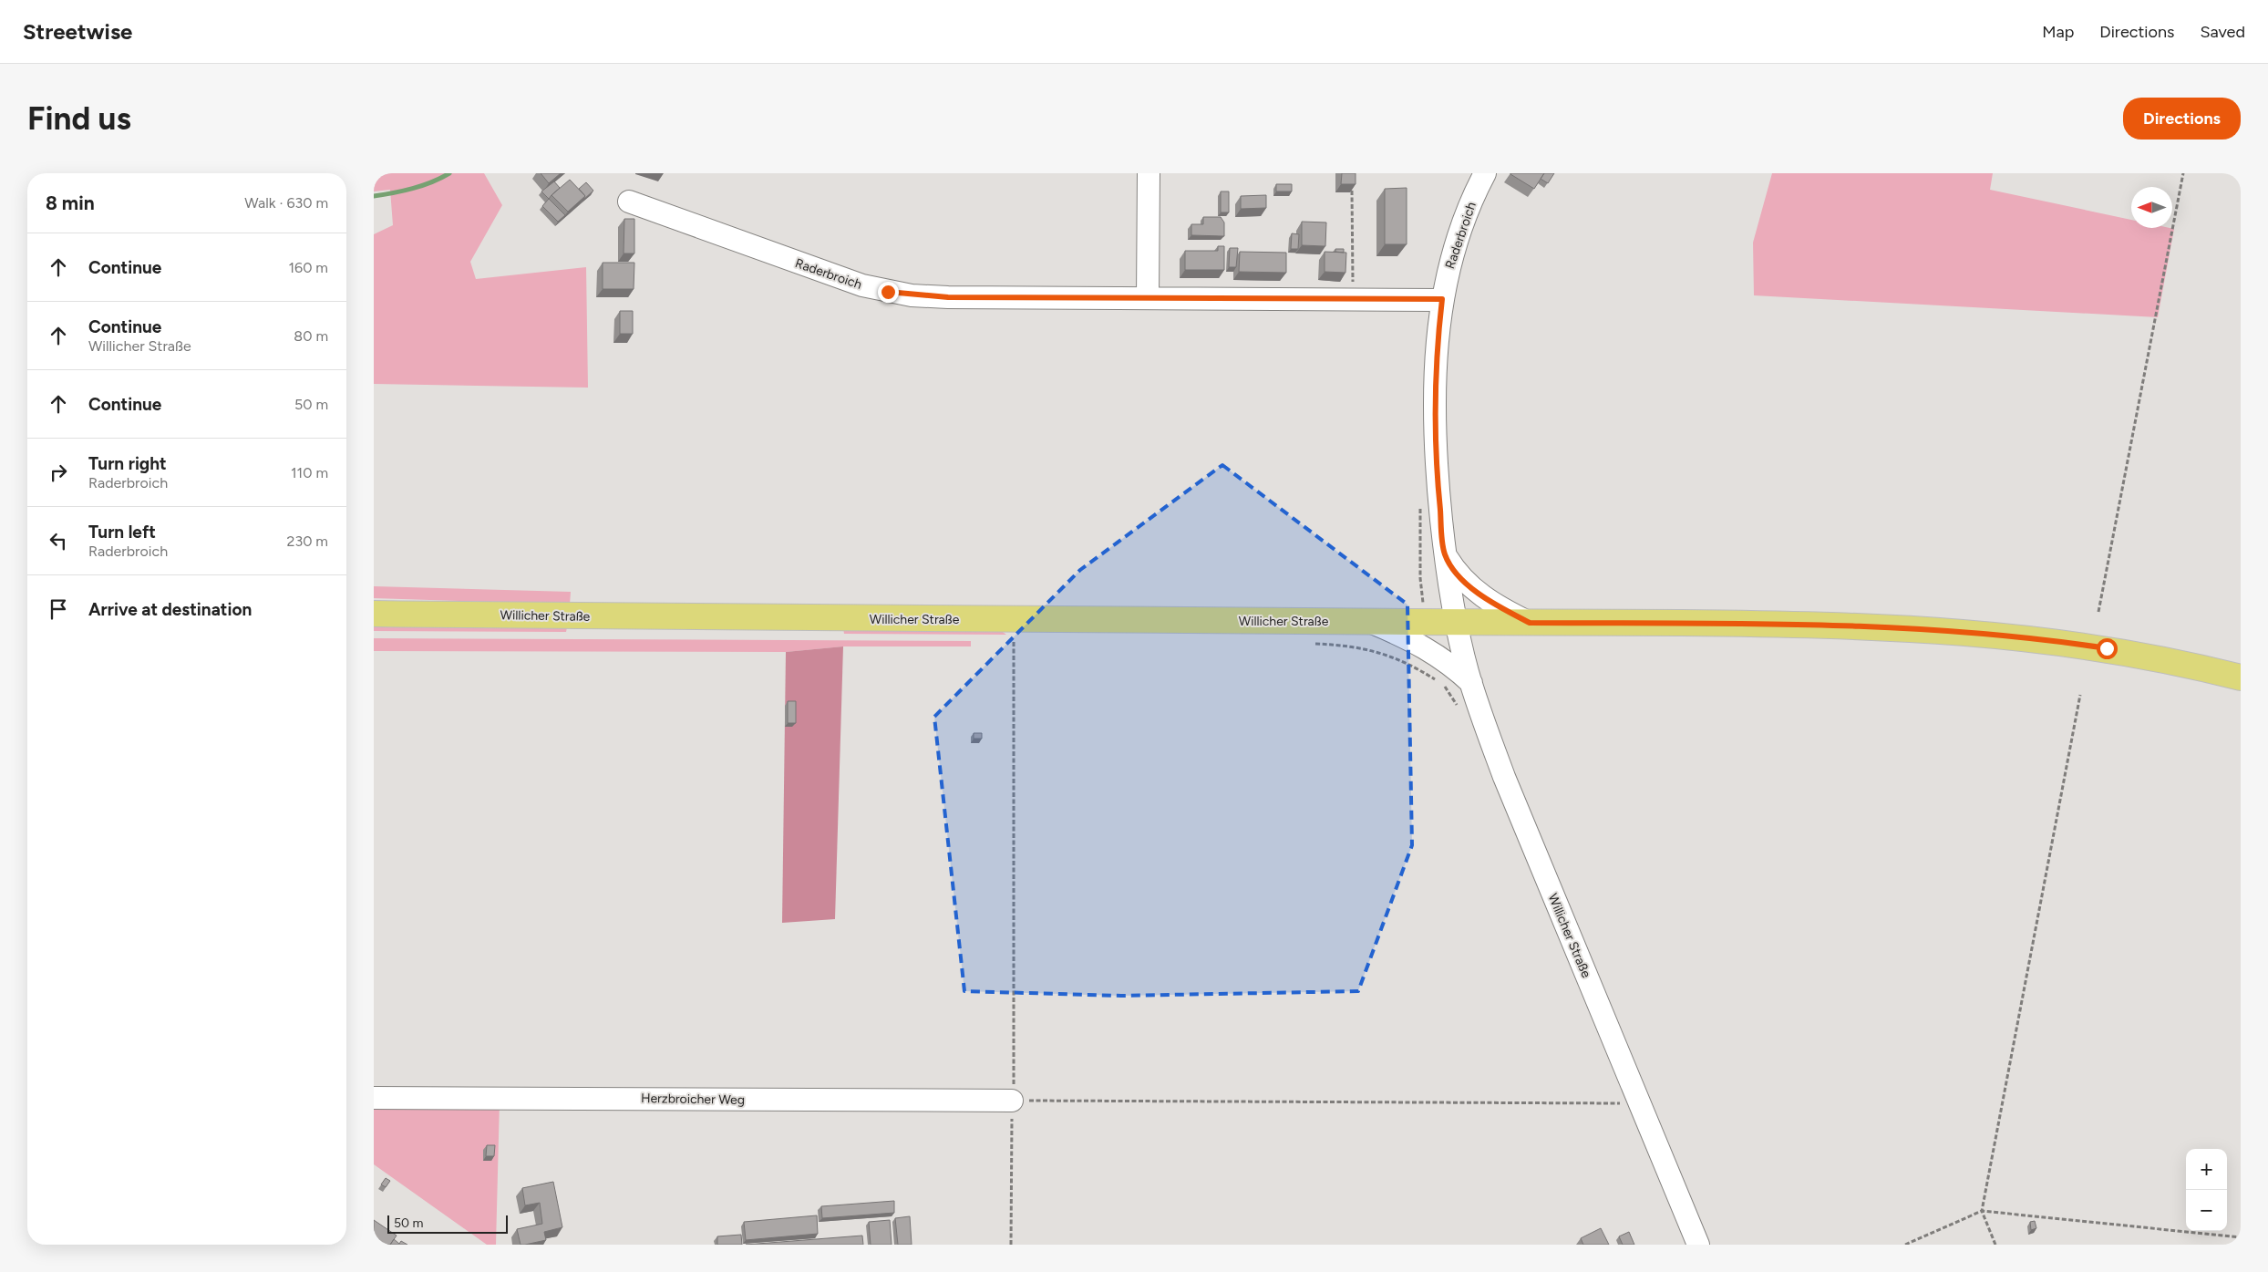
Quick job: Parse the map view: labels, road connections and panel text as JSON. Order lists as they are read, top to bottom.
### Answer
{
  "streets": {
    "main road": ["Willicher Straße"],
    "street": ["Raderbroich", "Herzbroicher Weg"]
  },
  "crossings": [
    ["Raderbroich", "Willicher Straße"]
  ],
  "scale_bar": "50 m",
  "north": "left",
  "page": {
    "header": "Streetwise",
    "nav": ["Map", "Directions", "Saved"],
    "buttons": "Directions",
    "title": "Find us",
    "heading": ["8 min", "Walk · 630 m"],
    "list": [
      ["Continue", "160 m"],
      ["Continue", "Willicher Straße", "80 m"],
      ["Continue", "50 m"],
      ["Turn right", "Raderbroich", "110 m"],
      ["Turn left", "Raderbroich", "230 m"],
      "Arrive at destination"
    ],
    "map_buttons": ["+", "−"],
    "scale": "50 m"
  }
}
